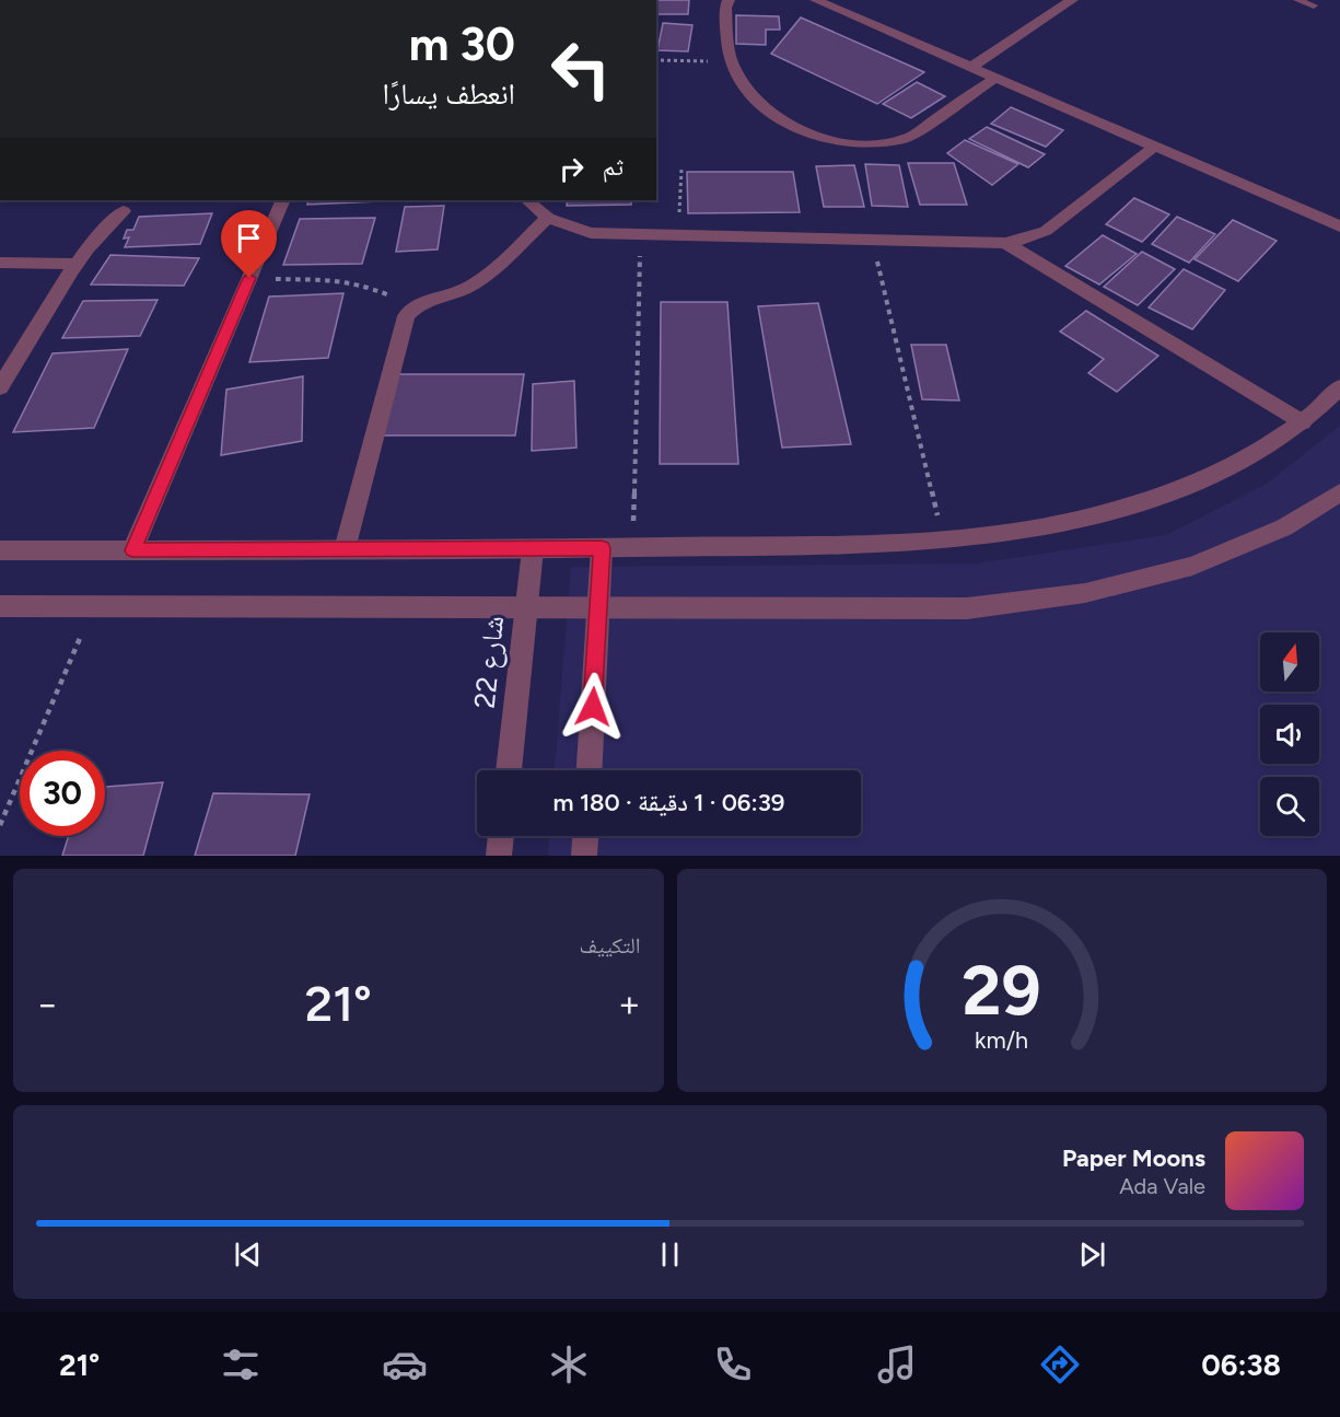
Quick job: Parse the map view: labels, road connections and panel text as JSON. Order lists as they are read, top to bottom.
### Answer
{
  "streets": {
    "street": ["شارع 22"]
  },
  "north": "top",
  "page": {
    "turn": ["30 m", "انعطف يسارًا"],
    "then": "ثم",
    "limit": "30",
    "trip": "06:39 · 1 دقيقة · 180 m",
    "tile": "التكييف",
    "heat": ["−", "21°", "+"],
    "song": ["Paper Moons", "Ada Vale"],
    "tabs": ["06:38", "21°"],
    "gauge": ["29", "km/h"]
  }
}
